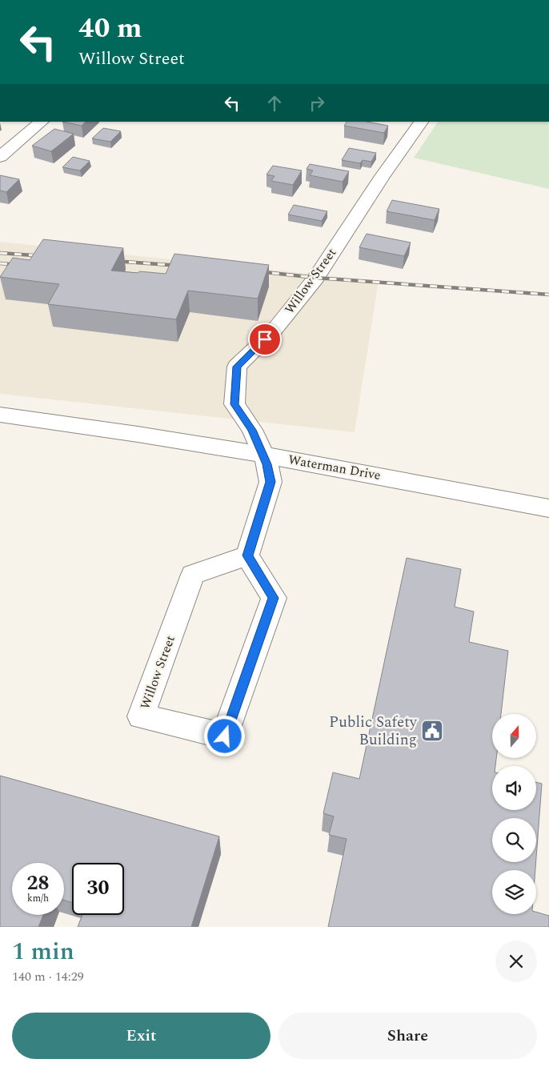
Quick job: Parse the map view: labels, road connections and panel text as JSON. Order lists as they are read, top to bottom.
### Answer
{
  "streets": {
    "main road": ["Willow Street", "Waterman Drive"]
  },
  "crossings": [
    ["Willow Street", "Waterman Drive"]
  ],
  "places": {
    "public building": ["Public Safety Building"]
  },
  "north": "top",
  "page": {
    "turn": ["40 m", "Willow Street"],
    "speed": "28 km/h",
    "limit": "30",
    "heading": ["1 min", "140 m · 14:29"],
    "buttons": ["Exit", "Share"]
  }
}
